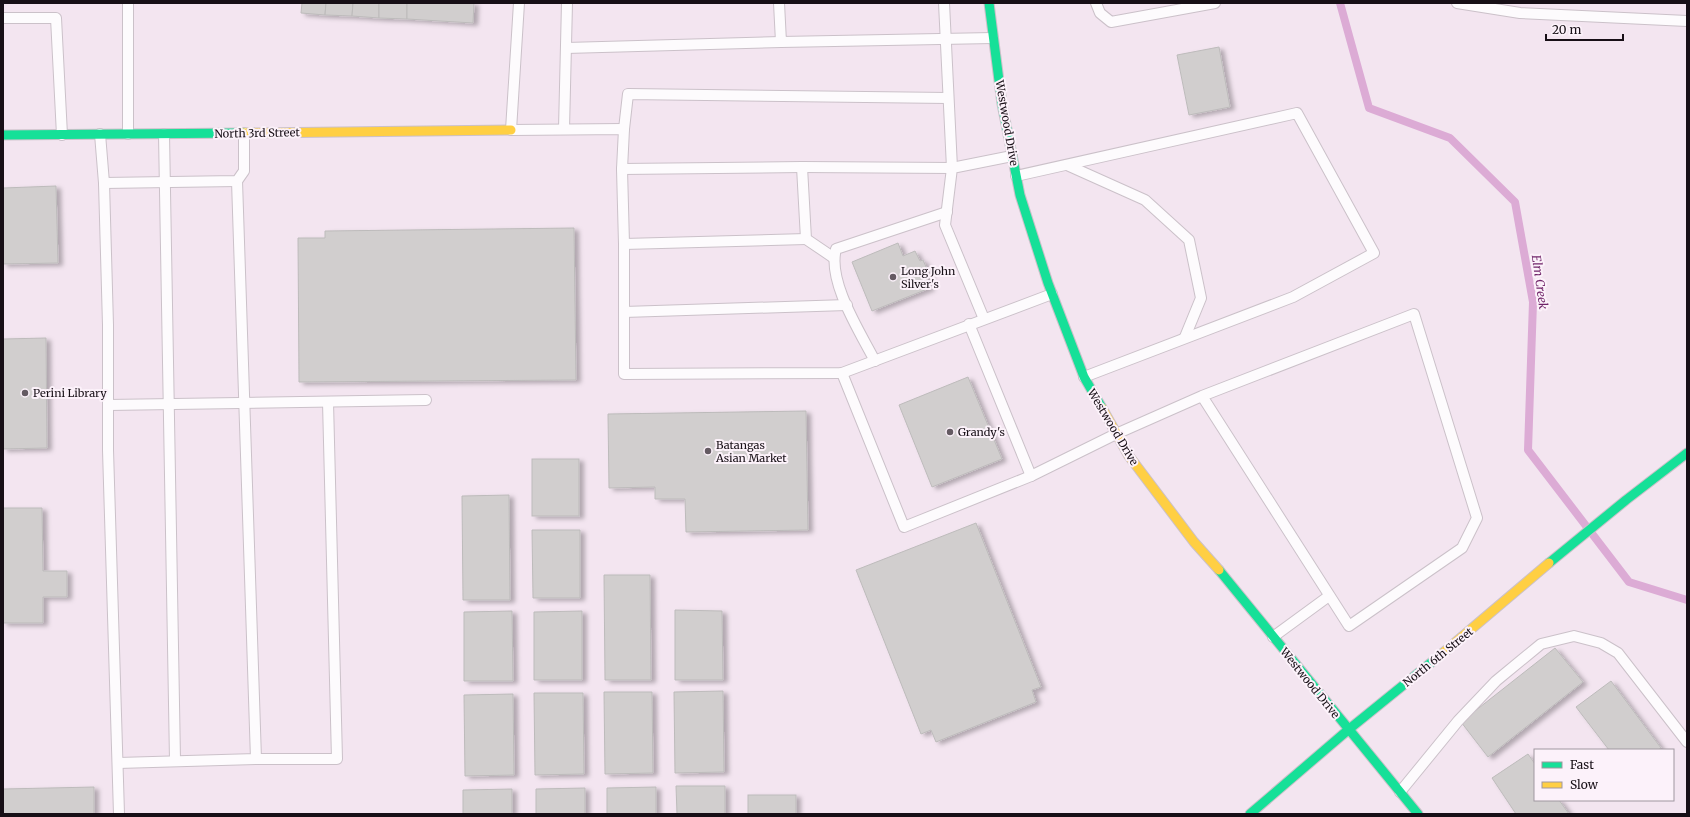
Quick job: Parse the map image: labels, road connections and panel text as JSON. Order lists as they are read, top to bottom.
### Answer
{
  "streets": {
    "street": ["Westwood Drive", "North 3rd Street", "North 6th Street"]
  },
  "crossings": [
    ["Westwood Drive", "North 6th Street"]
  ],
  "water": ["Elm Creek"],
  "places": [
    "Long John Silver's",
    "Perini Library",
    "Grandy's",
    "Batangas Asian Market"
  ],
  "legend": ["Fast", "Slow"],
  "scale_bar": "20 m"
}
